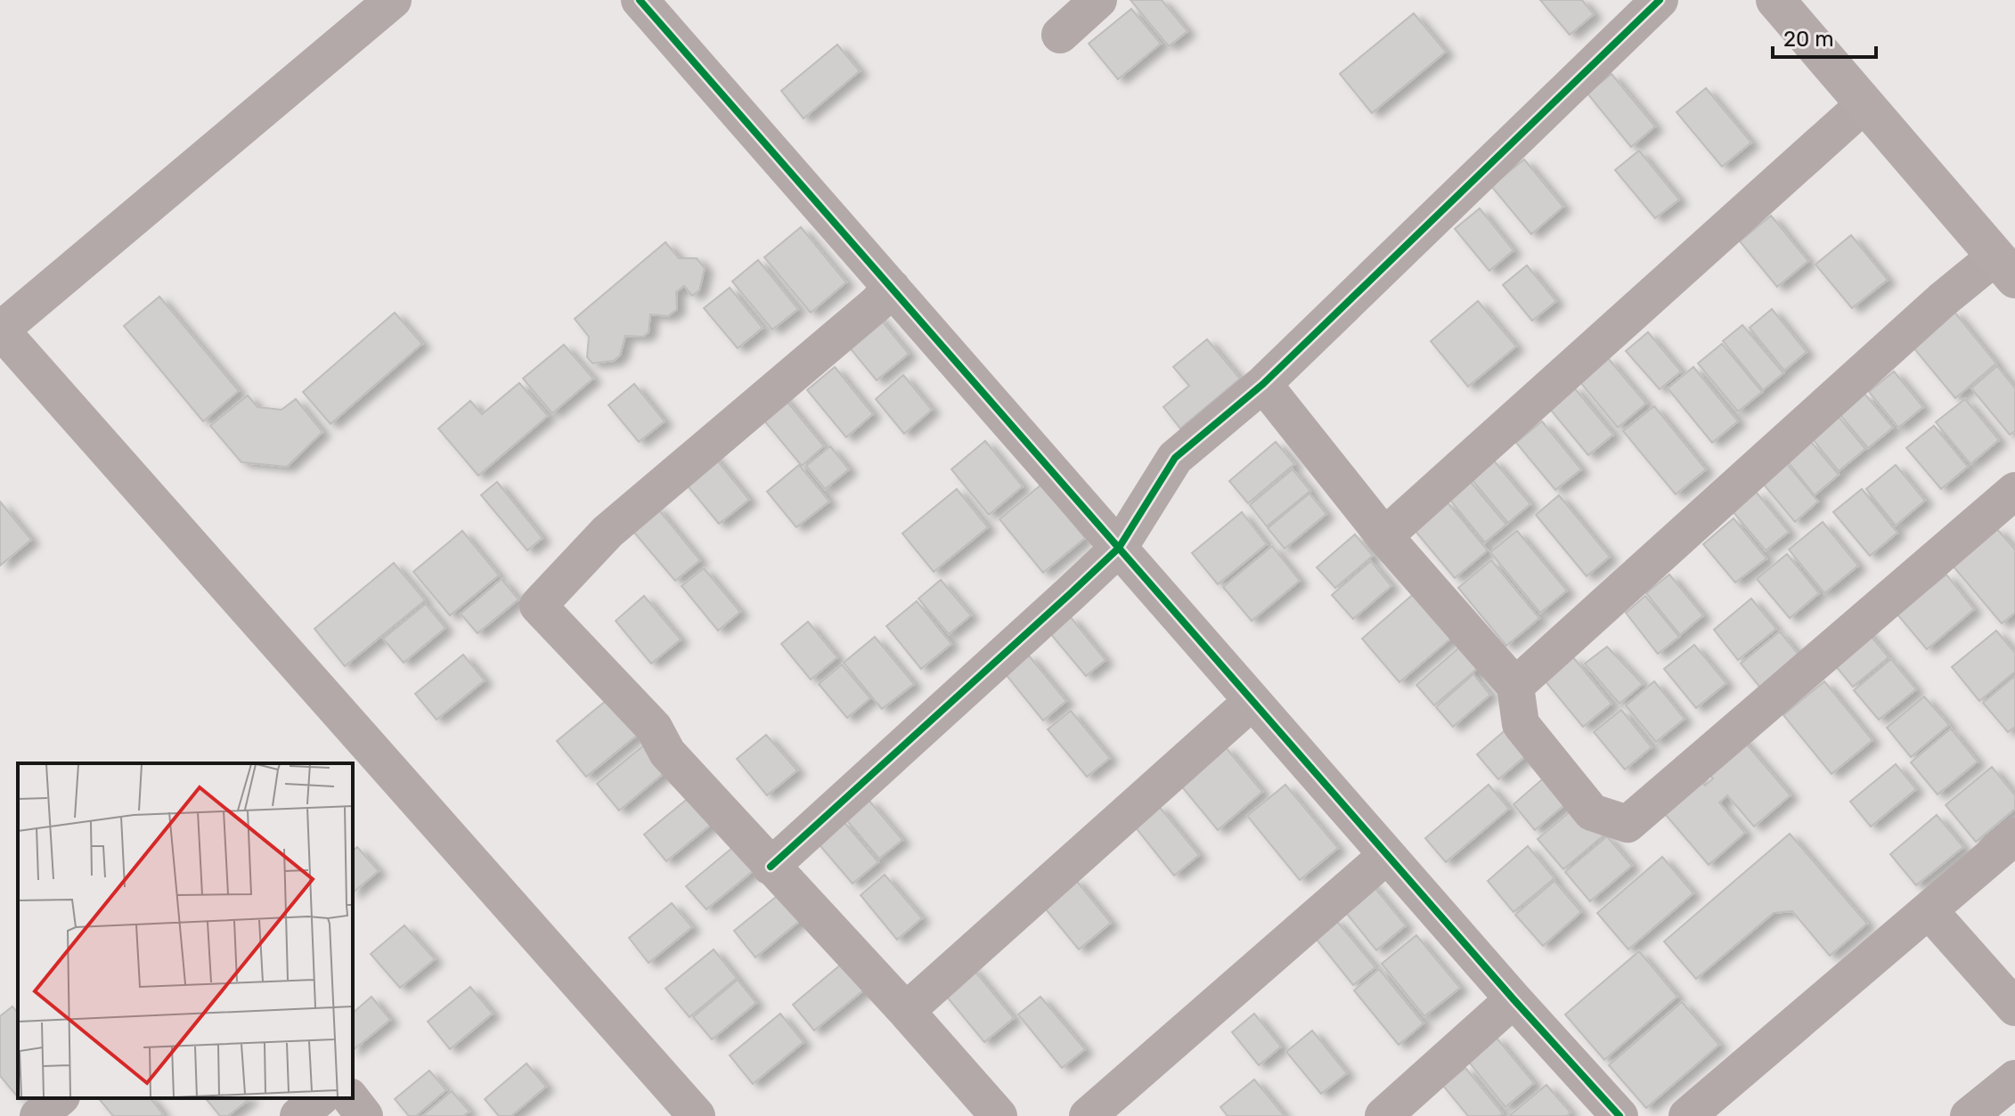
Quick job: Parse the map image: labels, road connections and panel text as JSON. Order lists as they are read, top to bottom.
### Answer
{
  "scale_bar": "20 m"
}
